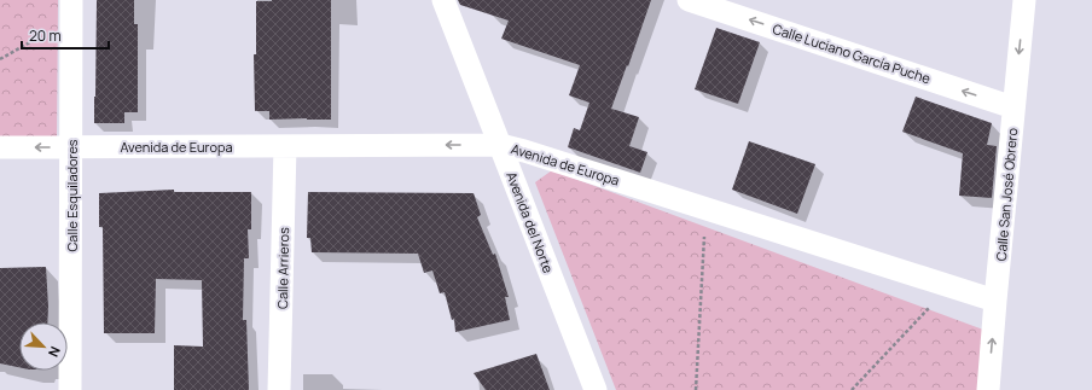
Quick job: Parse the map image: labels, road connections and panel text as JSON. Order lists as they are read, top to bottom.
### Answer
{
  "streets": {
    "street": [
      "Calle Luciano García Puche",
      "Avenida de Europa",
      "Calle San José Obrero",
      "Calle Esquiladores",
      "Avenida del Norte",
      "Calle Arrieros"
    ]
  },
  "crossings": [
    ["Calle Luciano García Puche", "Calle San José Obrero"],
    ["Avenida de Europa", "Calle San José Obrero"],
    ["Avenida de Europa", "Calle Esquiladores"],
    ["Avenida de Europa", "Avenida del Norte"],
    ["Avenida de Europa", "Calle Arrieros"]
  ],
  "one_way": ["Calle Luciano García Puche"],
  "scale_bar": "20 m",
  "north": "bottom right"
}
